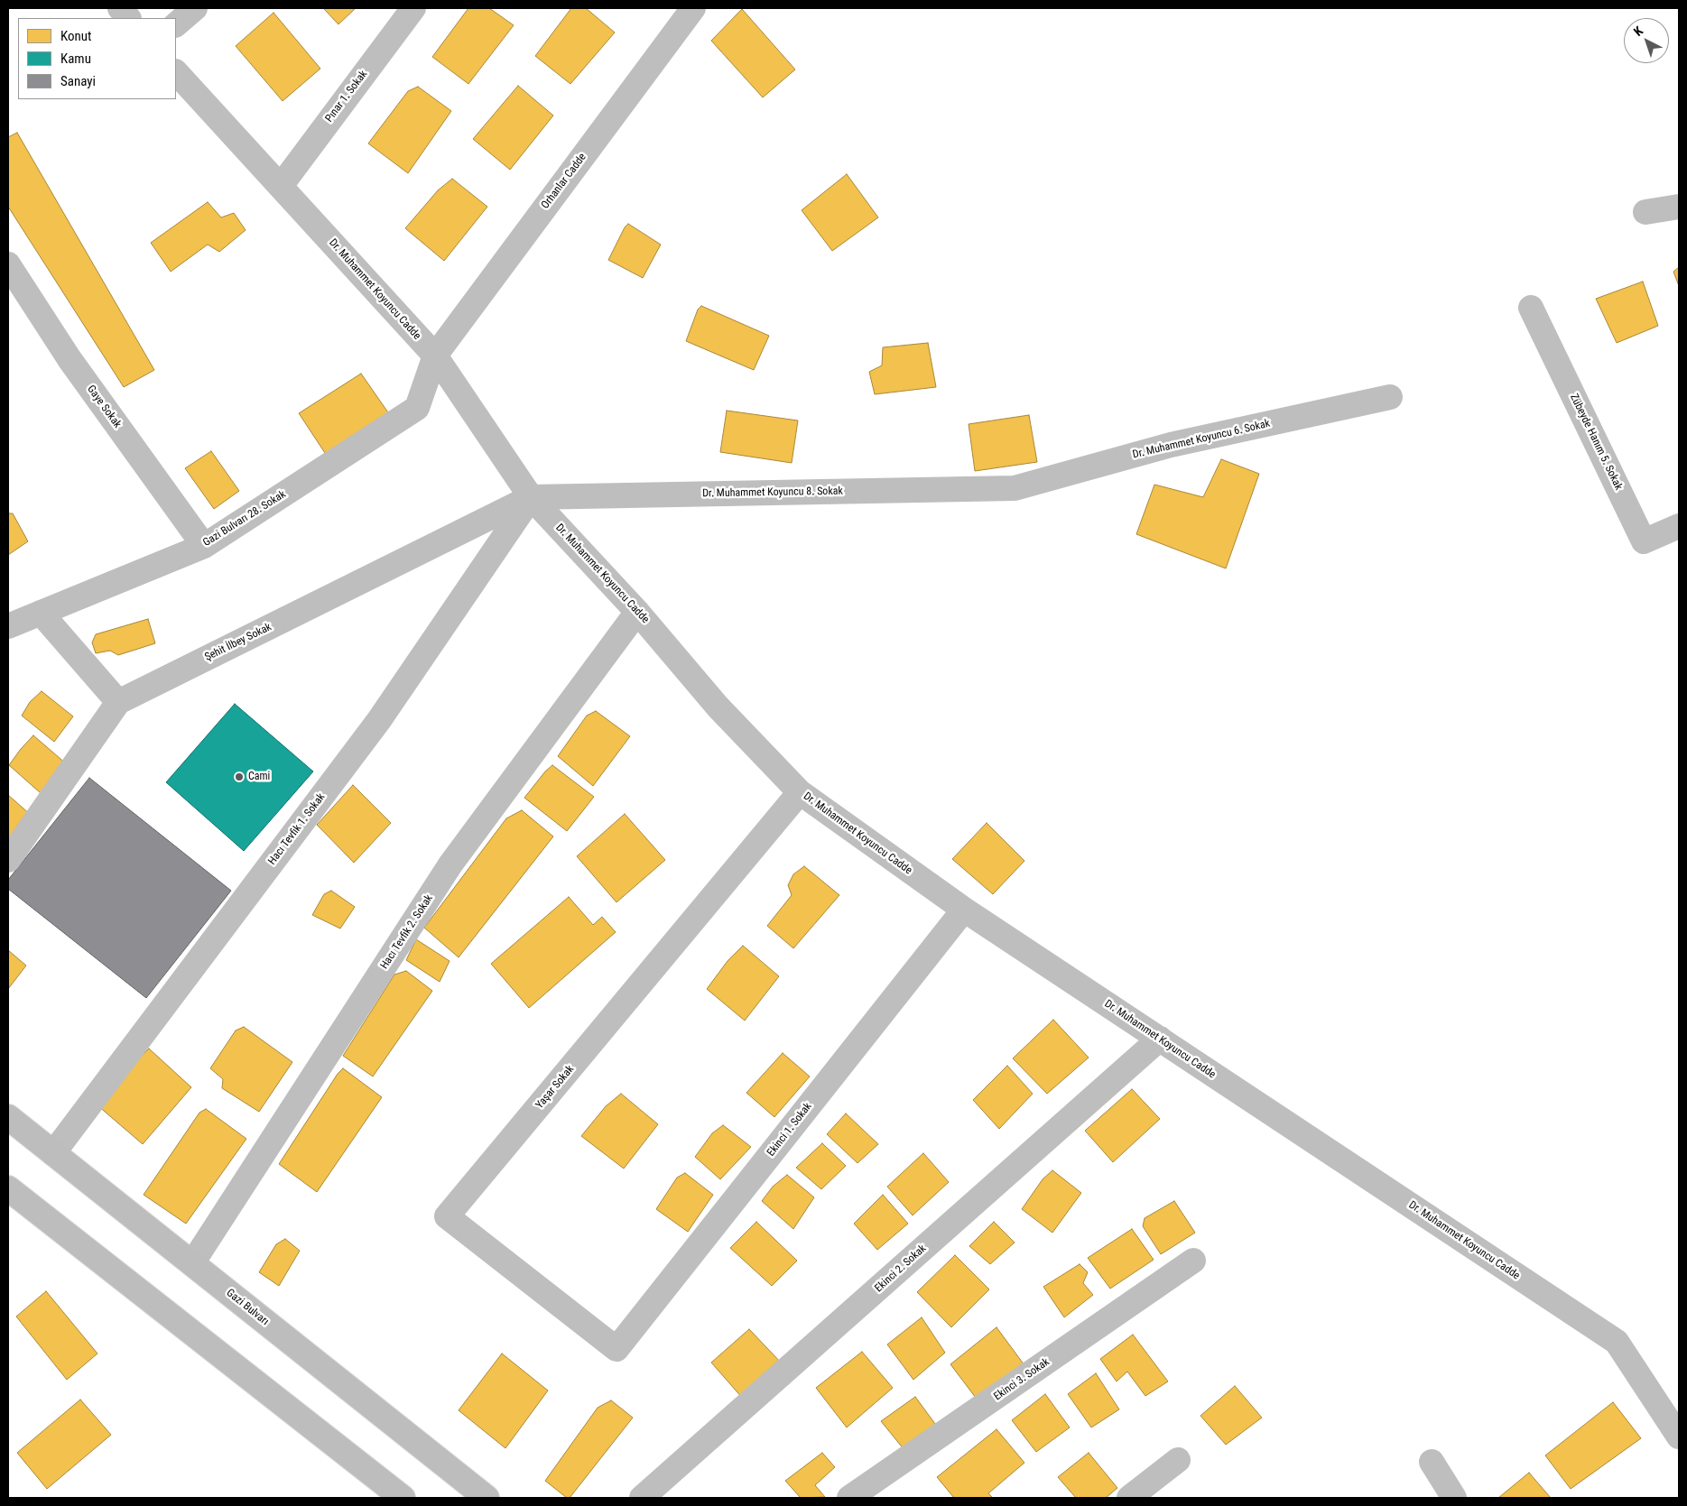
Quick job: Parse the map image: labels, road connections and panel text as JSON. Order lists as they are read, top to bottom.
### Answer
{
  "streets": {
    "main road": ["Gazi Bulvarı"],
    "street": [
      "Pınar 1. Sokak",
      "Orhanlar Cadde",
      "Dr. Muhammet Koyuncu Cadde",
      "Gaye Sokak",
      "Dr. Muhammet Koyuncu 6. Sokak",
      "Zübeyde Hanım 5. Sokak",
      "Dr. Muhammet Koyuncu 8. Sokak",
      "Gazi Bulvarı 28. Sokak",
      "Şehit İlbey Sokak",
      "Hacı Tevfik 1. Sokak",
      "Hacı Tevfik 2. Sokak",
      "Yaşar Sokak",
      "Ekinci 1. Sokak",
      "Ekinci 2. Sokak",
      "Ekinci 3. Sokak"
    ]
  },
  "crossings": [
    ["Pınar 1. Sokak", "Dr. Muhammet Koyuncu Cadde"],
    ["Orhanlar Cadde", "Dr. Muhammet Koyuncu Cadde"],
    ["Orhanlar Cadde", "Gazi Bulvarı 28. Sokak"],
    ["Dr. Muhammet Koyuncu Cadde", "Dr. Muhammet Koyuncu 8. Sokak"],
    ["Dr. Muhammet Koyuncu Cadde", "Gazi Bulvarı 28. Sokak"],
    ["Dr. Muhammet Koyuncu Cadde", "Şehit İlbey Sokak"],
    ["Dr. Muhammet Koyuncu Cadde", "Hacı Tevfik 1. Sokak"],
    ["Dr. Muhammet Koyuncu Cadde", "Hacı Tevfik 2. Sokak"],
    ["Dr. Muhammet Koyuncu Cadde", "Yaşar Sokak"],
    ["Dr. Muhammet Koyuncu Cadde", "Ekinci 1. Sokak"],
    ["Dr. Muhammet Koyuncu Cadde", "Ekinci 2. Sokak"],
    ["Gaye Sokak", "Gazi Bulvarı 28. Sokak"],
    ["Dr. Muhammet Koyuncu 6. Sokak", "Dr. Muhammet Koyuncu 8. Sokak"],
    ["Dr. Muhammet Koyuncu 8. Sokak", "Şehit İlbey Sokak"],
    ["Dr. Muhammet Koyuncu 8. Sokak", "Hacı Tevfik 1. Sokak"],
    ["Şehit İlbey Sokak", "Hacı Tevfik 1. Sokak"],
    ["Hacı Tevfik 1. Sokak", "Gazi Bulvarı"],
    ["Hacı Tevfik 2. Sokak", "Gazi Bulvarı"],
    ["Yaşar Sokak", "Ekinci 1. Sokak"]
  ],
  "places": ["Cami"],
  "legend": ["Konut", "Kamu", "Sanayi"],
  "north": "top left"
}
